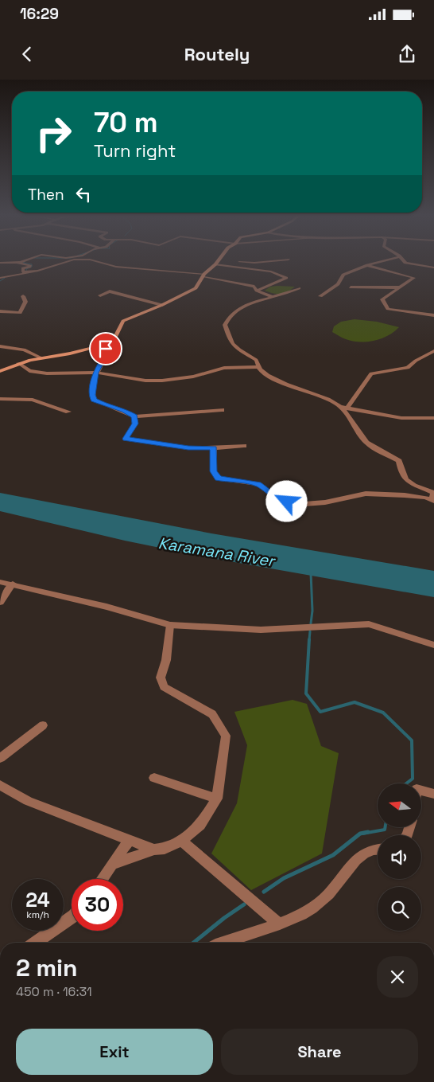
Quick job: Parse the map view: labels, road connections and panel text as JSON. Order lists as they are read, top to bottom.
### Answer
{
  "water": ["Karamana River"],
  "north": "left",
  "page": {
    "status": "16:29",
    "header": "Routely",
    "turn": ["70 m", "Turn right"],
    "then": "Then",
    "speed": "24 km/h",
    "limit": "30",
    "heading": ["2 min", "450 m · 16:31"],
    "buttons": ["Exit", "Share"]
  }
}
